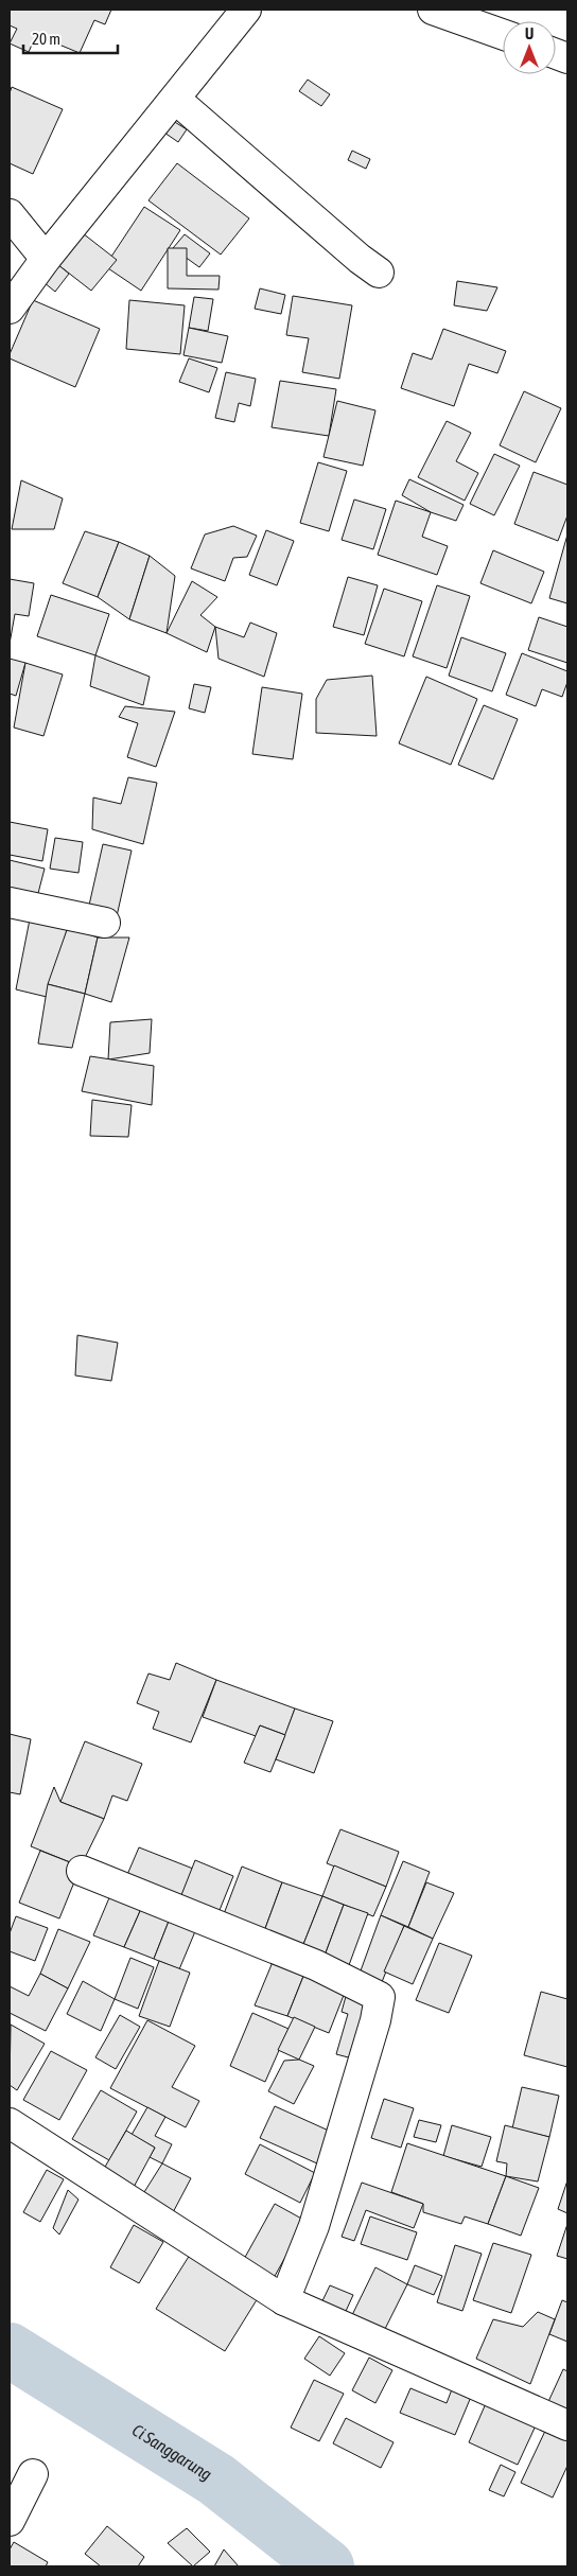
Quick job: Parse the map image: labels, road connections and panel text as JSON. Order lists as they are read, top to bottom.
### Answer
{
  "water": ["Ci Sanggarung"],
  "scale_bar": "20 m",
  "north": "top"
}
